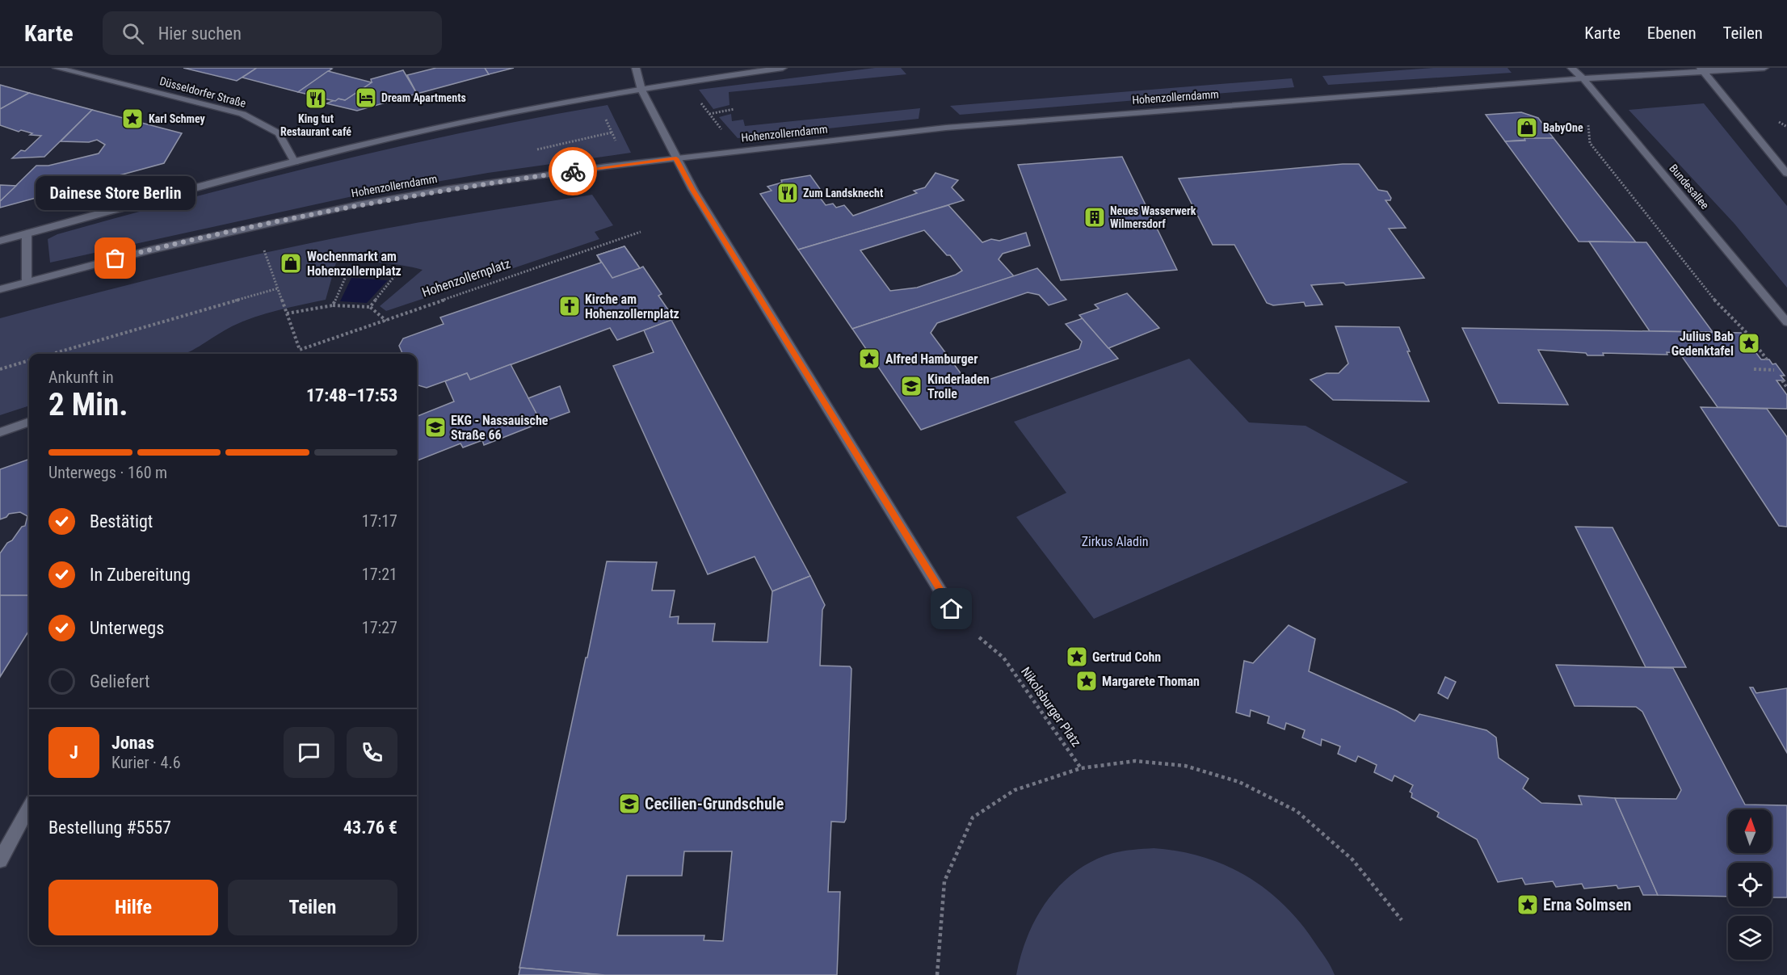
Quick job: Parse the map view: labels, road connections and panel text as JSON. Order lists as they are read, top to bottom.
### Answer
{
  "streets": {
    "main road": ["Düsseldorfer Straße", "Hohenzollerndamm", "Bundesallee"],
    "path": ["Hohenzollernplatz", "Nikolsburger Platz"]
  },
  "crossings": [
    ["Hohenzollerndamm", "Bundesallee"]
  ],
  "parks": ["Zirkus Aladin"],
  "places": {
    "hotel": ["Dream Apartments"],
    "restaurant": ["King tut Restaurant café", "Zum Landsknecht"],
    "place": [
      "Karl Schmey",
      "Julius Bab Gedenktafel",
      "Alfred Hamburger",
      "Gertrud Cohn",
      "Margarete Thoman",
      "Erna Solmsen"
    ],
    "shop": ["BabyOne", "Wochenmarkt am Hohenzollernplatz"],
    "building": ["Neues Wasserwerk Wilmersdorf"],
    "other": ["Dainese Store Berlin"],
    "church": ["Kirche am Hohenzollernplatz"],
    "school or university": ["Kinderladen Trolle", "EKG - Nassauische Straße 66", "Cecilien-Grundschule"]
  },
  "north": "top",
  "page": {
    "header": "Karte",
    "search": "Hier suchen",
    "nav": ["Karte", "Ebenen", "Teilen"],
    "bubble": "Dainese Store Berlin",
    "heading": ["2 Min.", "Ankunft in", "17:48–17:53"],
    "panel": [
      "Jonas",
      "Kurier · 4.6",
      "Bestellung #5557",
      "43.76 €"
    ],
    "bar": "Unterwegs · 160 m",
    "list": [
      ["Bestätigt", "17:17"],
      ["In Zubereitung", "17:21"],
      ["Unterwegs", "17:27"],
      "Geliefert"
    ],
    "round": "J",
    "buttons": ["Hilfe", "Teilen"]
  }
}
